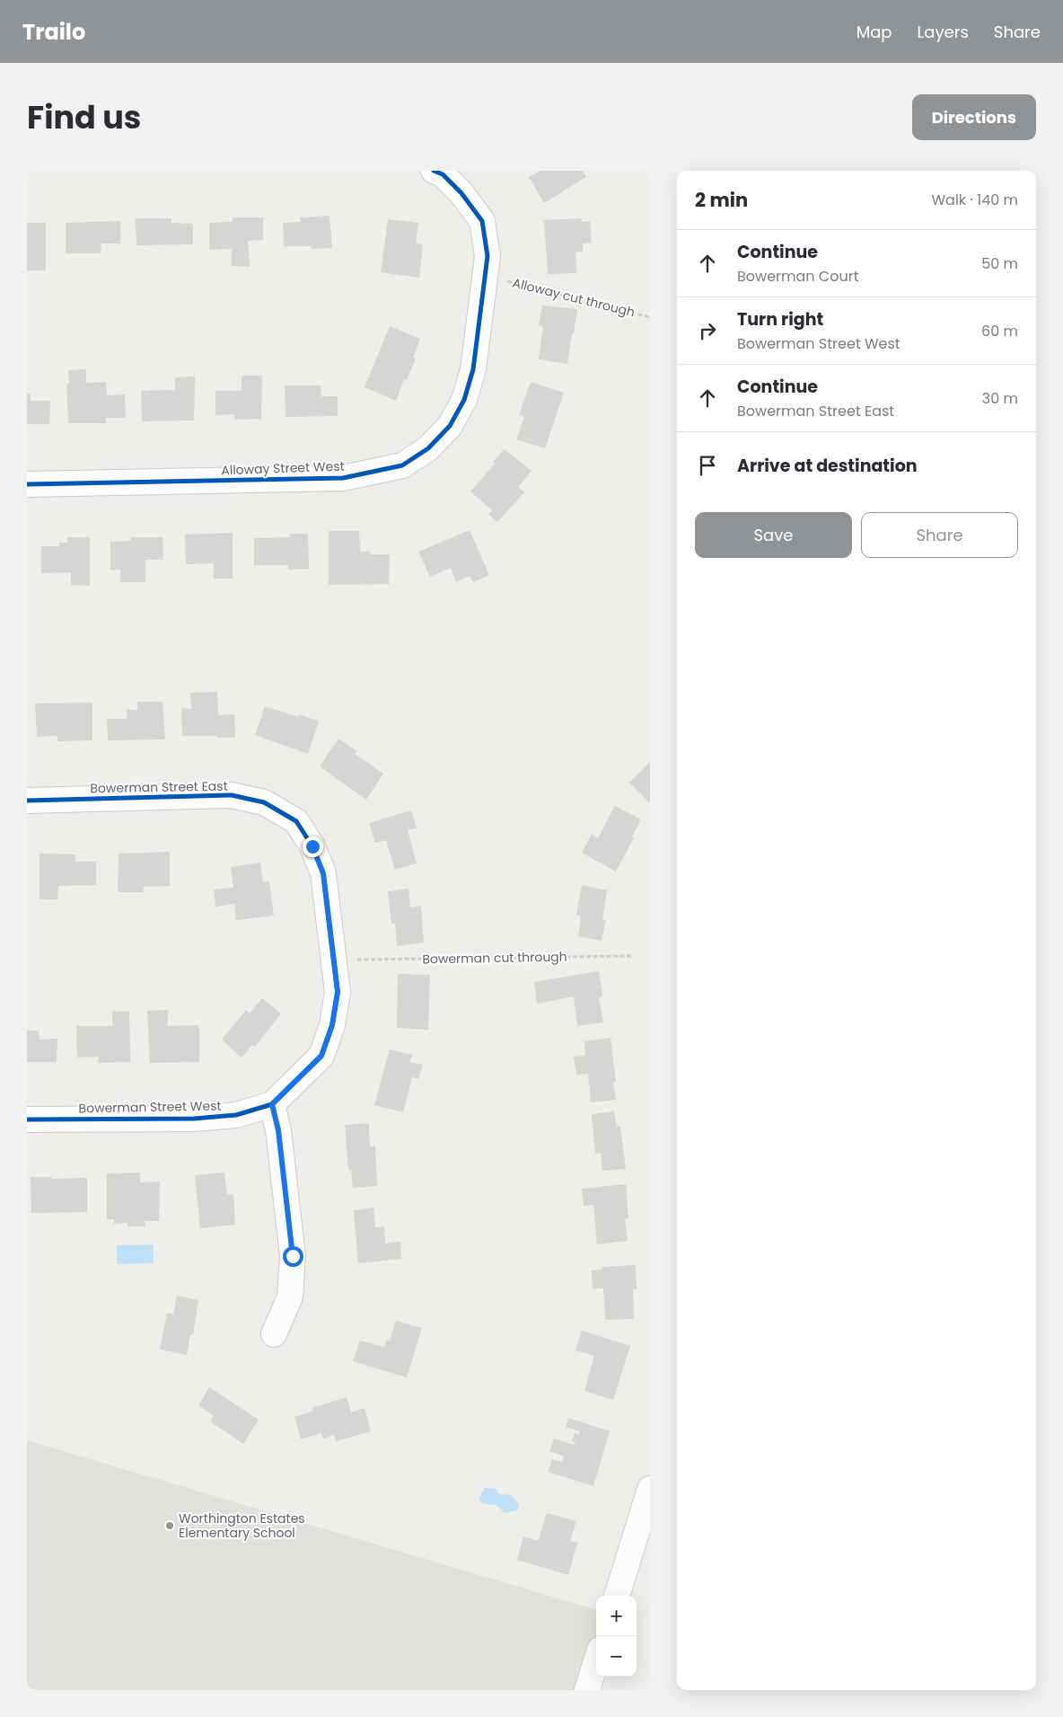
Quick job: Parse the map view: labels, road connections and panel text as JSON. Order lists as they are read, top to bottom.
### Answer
{
  "streets": {
    "street": ["Alloway Street West", "Bowerman Street East", "Bowerman Street West"],
    "path": ["Alloway cut through", "Bowerman cut through"]
  },
  "crossings": [
    ["Bowerman Street East", "Bowerman Street West"]
  ],
  "places": ["Worthington Estates Elementary School"],
  "page": {
    "header": "Trailo",
    "nav": ["Map", "Layers", "Share"],
    "title": "Find us",
    "buttons": [
      "Directions",
      ["Save", "Share"]
    ],
    "heading": ["2 min", "Walk · 140 m"],
    "list": [
      ["Continue", "Bowerman Court", "50 m"],
      ["Turn right", "Bowerman Street West", "60 m"],
      ["Continue", "Bowerman Street East", "30 m"],
      "Arrive at destination"
    ],
    "map_buttons": ["+", "−"]
  }
}
